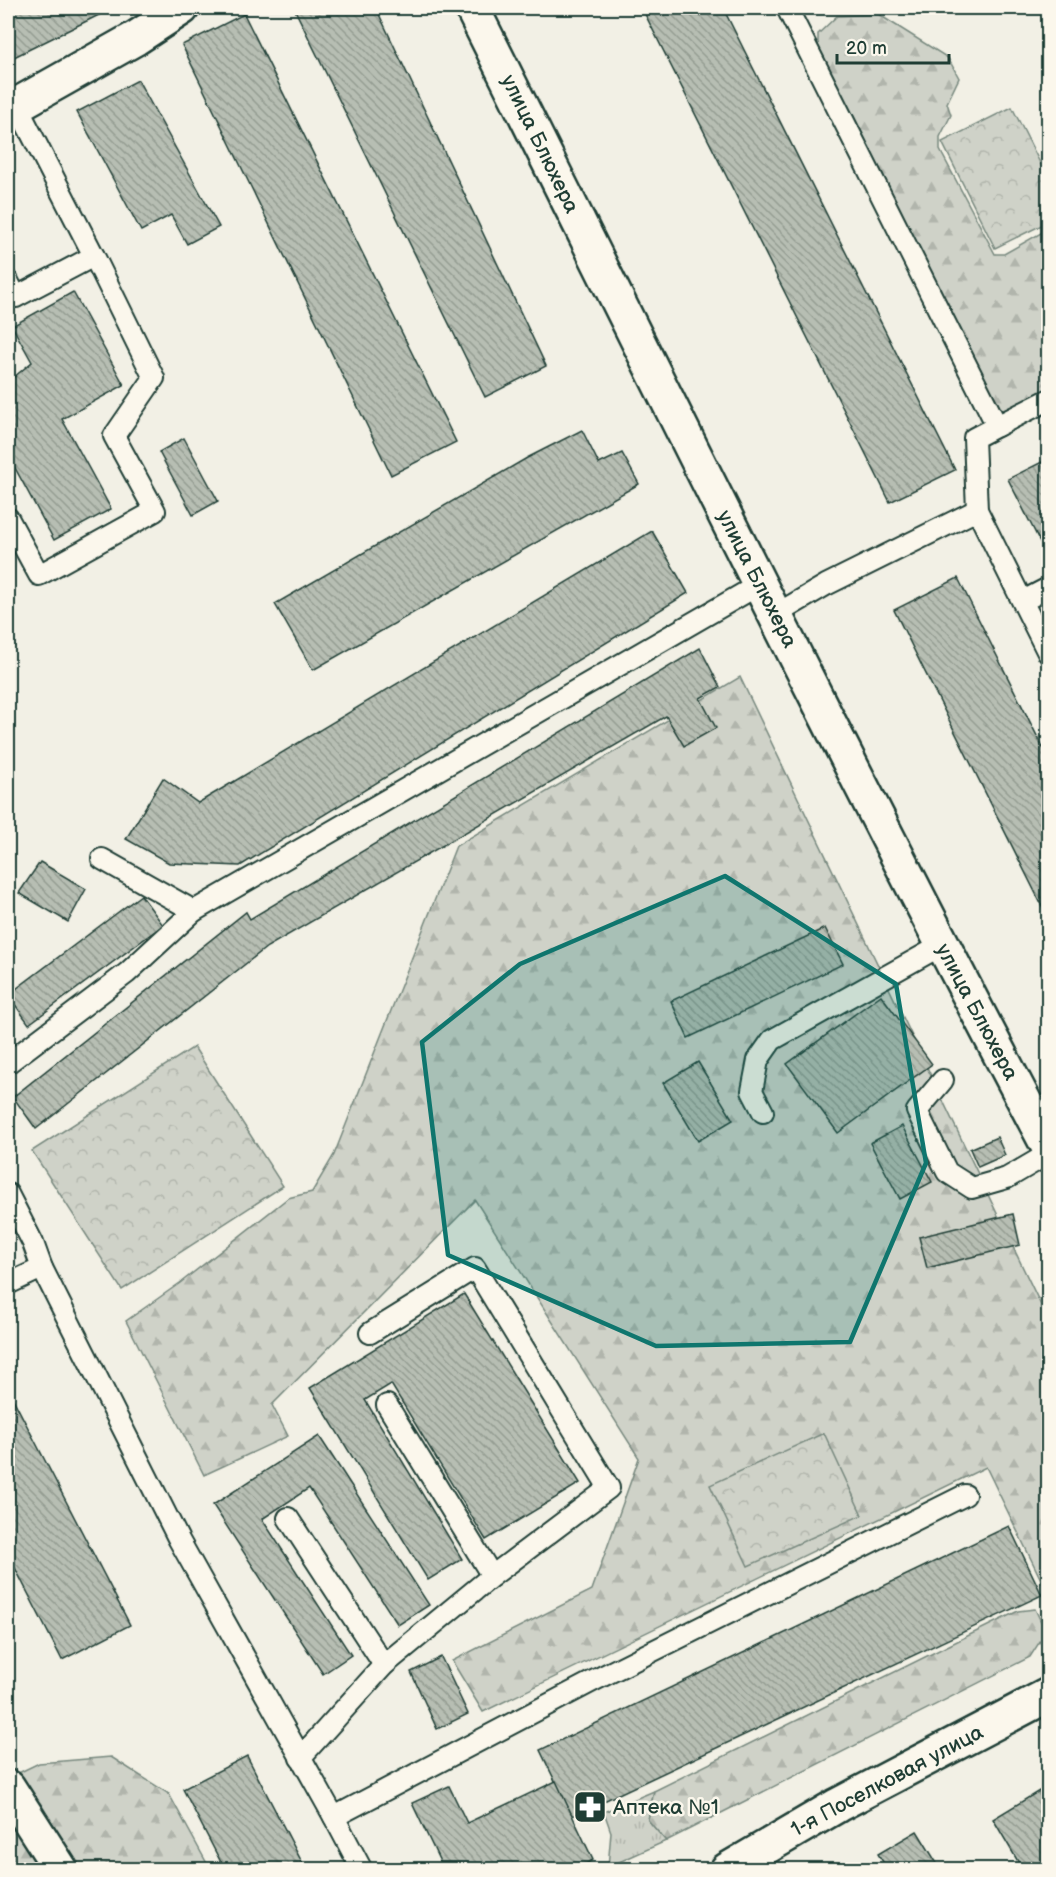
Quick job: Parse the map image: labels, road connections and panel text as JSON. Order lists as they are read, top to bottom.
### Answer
{
  "streets": {
    "street": ["улица Блюхера", "1-я Поселковая улица"]
  },
  "places": {
    "pharmacy": ["Аптека №1"]
  },
  "scale_bar": "20 m"
}
